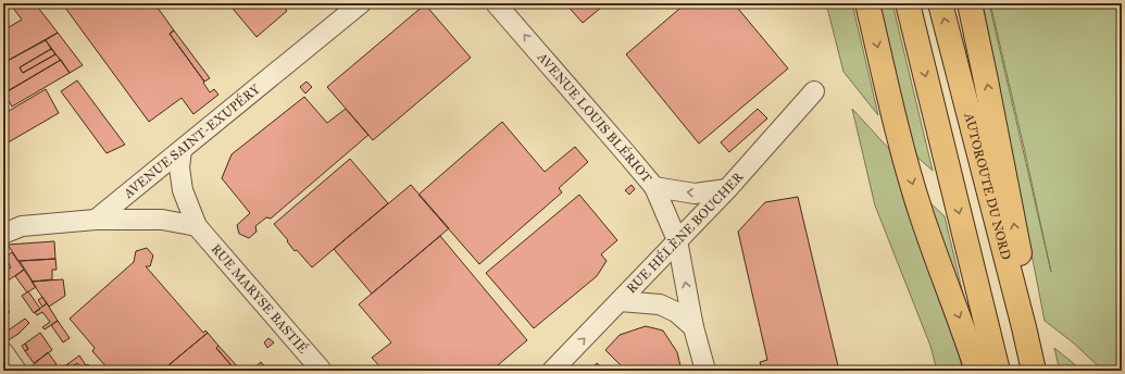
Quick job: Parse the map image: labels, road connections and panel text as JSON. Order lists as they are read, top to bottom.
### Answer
{
  "streets": {
    "highway": ["AUTOROUTE DU NORD"],
    "street": [
      "AVENUE LOUIS BLÉRIOT",
      "AVENUE SAINT-EXUPÉRY",
      "RUE HÉLÈNE BOUCHER",
      "RUE MARYSE BASTIÉ"
    ]
  },
  "crossings": [
    ["AVENUE LOUIS BLÉRIOT", "RUE HÉLÈNE BOUCHER"],
    ["AVENUE SAINT-EXUPÉRY", "RUE MARYSE BASTIÉ"]
  ],
  "one_way": ["AVENUE LOUIS BLÉRIOT"]
}
